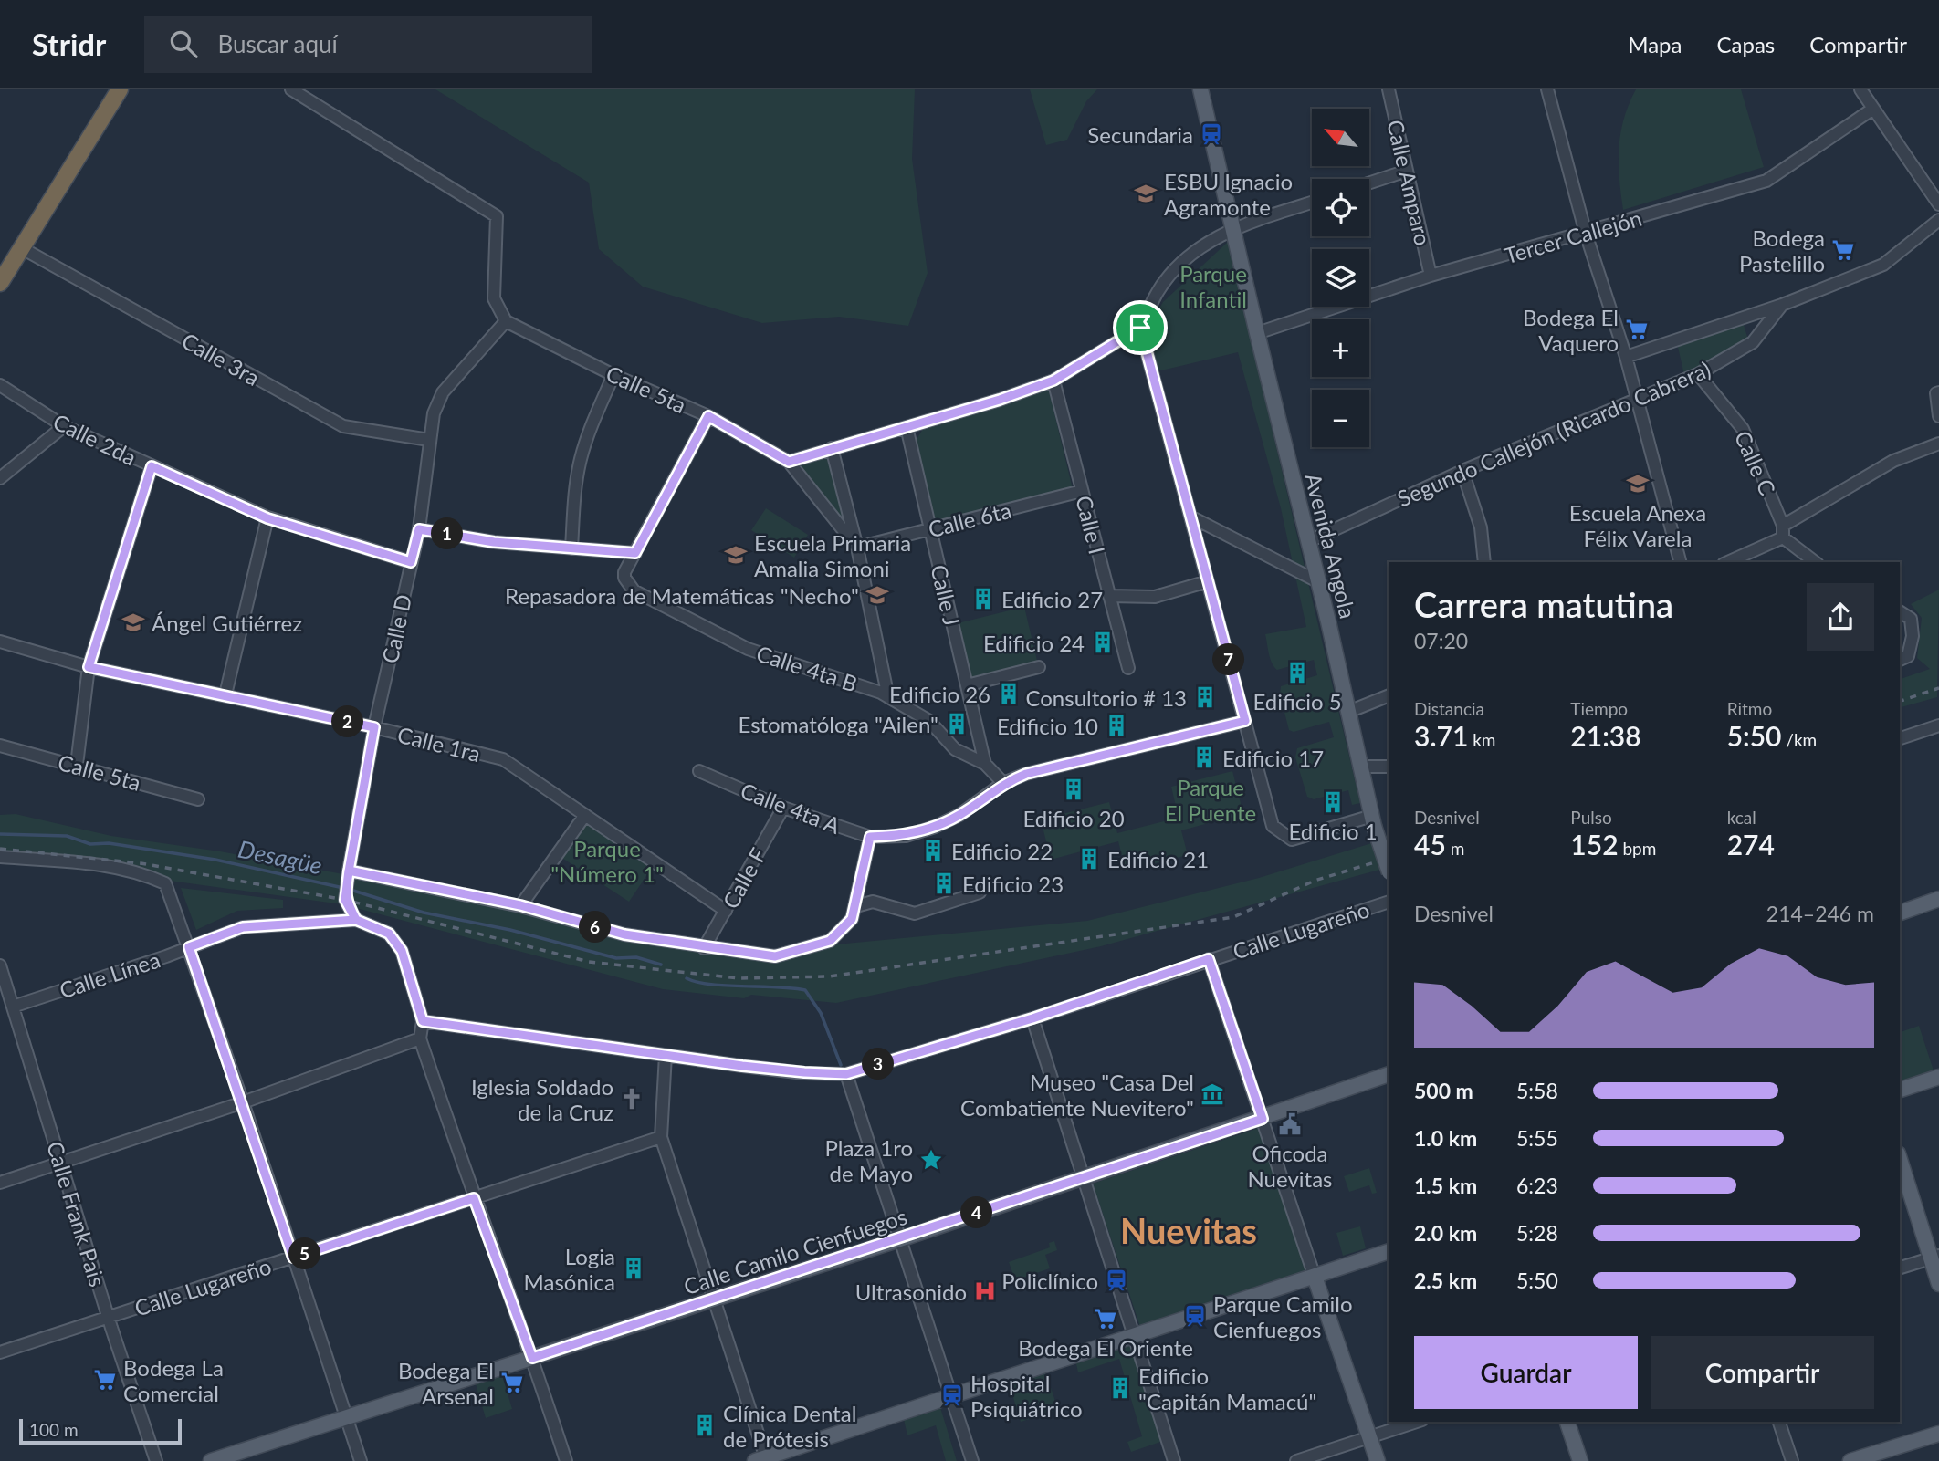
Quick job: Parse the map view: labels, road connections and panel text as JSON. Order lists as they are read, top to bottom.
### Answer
{
  "streets": {
    "main road": ["Avenida Angola", "Calle Camilo Cienfuegos"],
    "street": [
      "Calle Amparo",
      "Tercer Callejón",
      "Calle 3ra",
      "Calle 5ta",
      "Segundo Callejón (Ricardo Cabrera)",
      "Calle 2da",
      "Calle C",
      "Calle 6ta",
      "Calle I",
      "Calle J",
      "Calle D",
      "Calle 4ta B",
      "Calle 1ra",
      "Calle 4ta A",
      "Calle F",
      "Calle Lugareño",
      "Calle Línea",
      "Calle Frank Pais"
    ]
  },
  "crossings": [
    ["Calle Amparo", "Tercer Callejón"],
    ["Tercer Callejón", "Avenida Angola"],
    ["Calle 3ra", "Calle D"],
    ["Calle 5ta", "Calle D"],
    ["Segundo Callejón (Ricardo Cabrera)", "Calle C"],
    ["Segundo Callejón (Ricardo Cabrera)", "Avenida Angola"],
    ["Calle 2da", "Calle D"],
    ["Calle 6ta", "Calle I"],
    ["Calle 6ta", "Calle J"],
    ["Calle J", "Calle 4ta B"],
    ["Calle D", "Calle 1ra"],
    ["Calle D", "Calle Línea"],
    ["Calle 4ta B", "Calle 4ta A"],
    ["Calle 1ra", "Calle F"],
    ["Calle 4ta A", "Calle F"],
    ["Calle Lugareño", "Calle Frank Pais"],
    ["Calle Línea", "Calle Frank Pais"]
  ],
  "districts": ["Nuevitas"],
  "water": ["Desagüe"],
  "parks": ["Parque Infantil", "Parque El Puente", "Parque \"Número 1\""],
  "places": {
    "station": [
      "Secundaria",
      "Policlínico",
      "Parque Camilo Cienfuegos",
      "Hospital Psiquiátrico"
    ],
    "school or university": [
      "ESBU Ignacio Agramonte",
      "Escuela Anexa Félix Varela",
      "Escuela Primaria Amalia Simoni",
      "Repasadora de Matemáticas \"Necho\"",
      "Ángel Gutiérrez"
    ],
    "supermarket": [
      "Bodega Pastelillo",
      "Bodega El Vaquero",
      "Bodega El Oriente",
      "Bodega La Comercial",
      "Bodega El Arsenal"
    ],
    "building": [
      "Edificio 27",
      "Edificio 24",
      "Edificio 5",
      "Edificio 26",
      "Consultorio # 13",
      "Estomatóloga \"Ailen\"",
      "Edificio 10",
      "Edificio 17",
      "Edificio 20",
      "Edificio 1",
      "Edificio 22",
      "Edificio 21",
      "Edificio 23",
      "Logia Masónica",
      "Edificio \"Capitán Mamacú\"",
      "Clínica Dental de Prótesis"
    ],
    "museum": ["Museo \"Casa Del Combatiente Nuevitero\""],
    "church": ["Iglesia Soldado de la Cruz"],
    "public building": ["Oficoda Nuevitas"],
    "place": ["Plaza 1ro de Mayo"],
    "hospital": ["Ultrasonido"]
  },
  "scale_bar": "100 m",
  "north": "top left",
  "page": {
    "header": "Stridr",
    "search": "Buscar aquí",
    "nav": ["Mapa", "Capas", "Compartir"],
    "map_buttons": ["+", "−"],
    "pins": [
      "1",
      "7",
      "2",
      "6",
      "3",
      "4",
      "5"
    ],
    "heading": ["Carrera matutina", "07:20"],
    "stats": [
      ["Distancia", "3.71 km"],
      ["Tiempo", "21:38"],
      ["Ritmo", "5:50 /km"],
      ["Desnivel", "45 m"],
      ["Pulso", "152 bpm"],
      ["kcal", "274"]
    ],
    "chart": ["Desnivel", "214–246 m"],
    "list": [
      {
        "name": "500 m",
        "note": "5:58"
      },
      {
        "name": "1.0 km",
        "note": "5:55"
      },
      {
        "name": "1.5 km",
        "note": "6:23"
      },
      {
        "name": "2.0 km",
        "note": "5:28"
      },
      {
        "name": "2.5 km",
        "note": "5:50"
      }
    ],
    "buttons": ["Guardar", "Compartir"],
    "scale": "100 m"
  }
}
